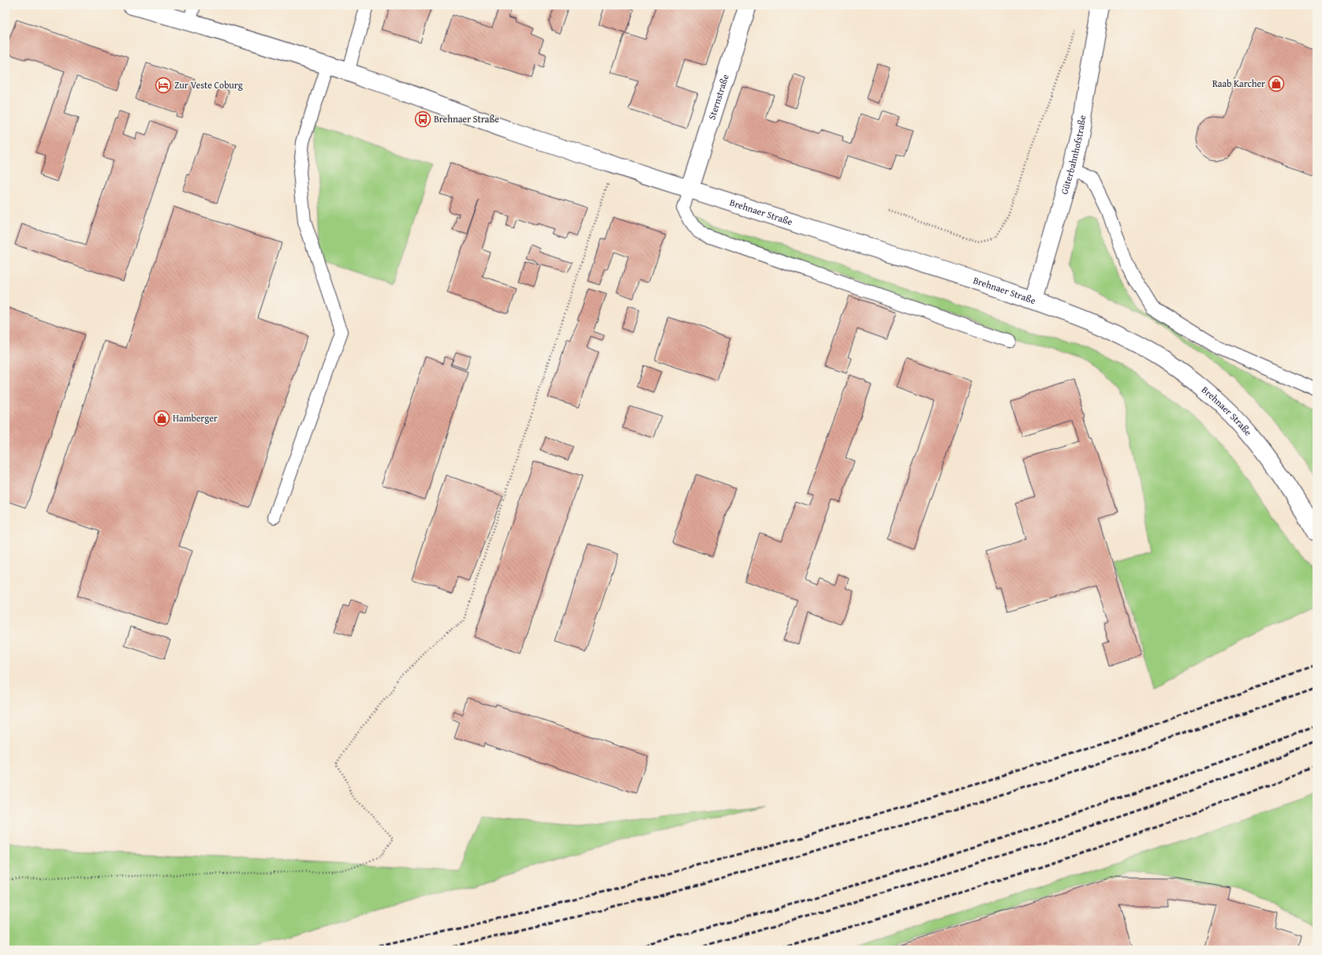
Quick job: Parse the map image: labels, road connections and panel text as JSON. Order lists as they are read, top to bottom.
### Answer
{
  "streets": {
    "main road": ["Sternstraße", "Güterbahnhofstraße", "Brehnaer Straße"]
  },
  "crossings": [
    ["Sternstraße", "Brehnaer Straße"],
    ["Güterbahnhofstraße", "Brehnaer Straße"]
  ],
  "places": {
    "shop": ["Raab Karcher", "Hamberger"],
    "hotel": ["Zur Veste Coburg"],
    "bus stop": ["Brehnaer Straße"]
  }
}
